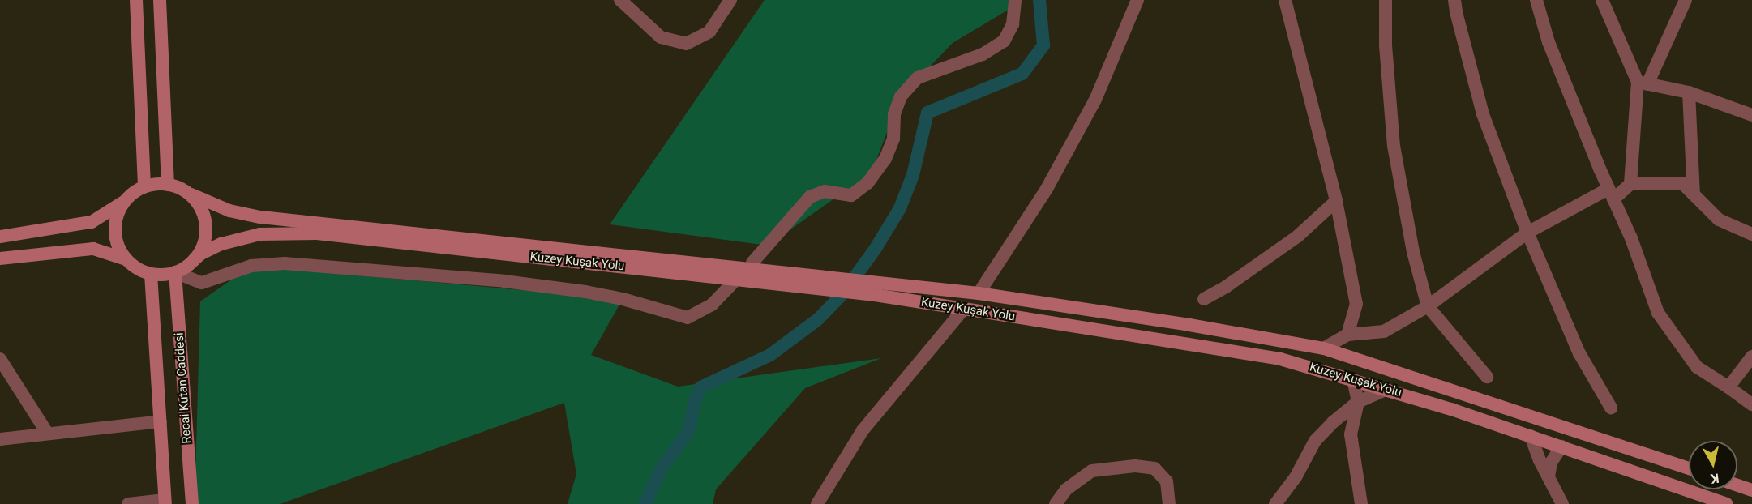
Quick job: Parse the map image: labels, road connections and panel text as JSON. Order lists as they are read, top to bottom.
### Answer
{
  "streets": {
    "main road": ["Kuzey Kuşak Yolu", "Recai Kutan Caddesi"]
  },
  "crossings": [
    ["Kuzey Kuşak Yolu", "Recai Kutan Caddesi"]
  ],
  "north": "bottom"
}
